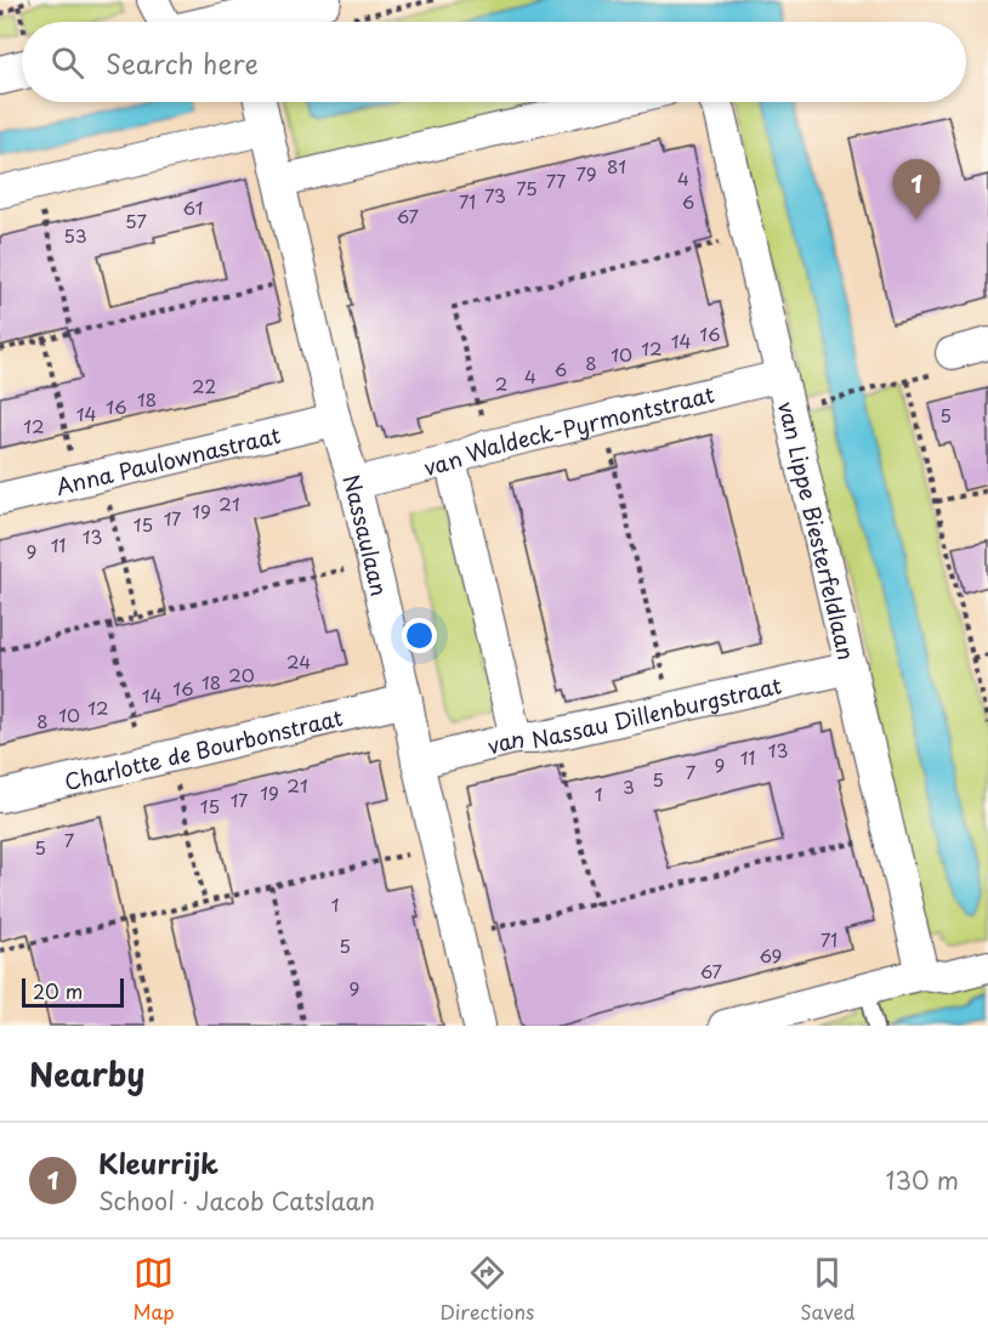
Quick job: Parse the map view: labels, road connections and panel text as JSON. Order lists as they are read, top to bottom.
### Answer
{
  "streets": {
    "street": [
      "van Waldeck-Pyrmontstraat",
      "Anna Paulownastraat",
      "van Lippe Biesterfeldlaan",
      "Nassaulaan",
      "van Nassau Dillenburgstraat",
      "Charlotte de Bourbonstraat"
    ]
  },
  "crossings": [
    ["van Waldeck-Pyrmontstraat", "van Lippe Biesterfeldlaan"],
    ["van Waldeck-Pyrmontstraat", "Nassaulaan"],
    ["Anna Paulownastraat", "Nassaulaan"],
    ["van Lippe Biesterfeldlaan", "van Nassau Dillenburgstraat"],
    ["Nassaulaan", "van Nassau Dillenburgstraat"],
    ["Nassaulaan", "Charlotte de Bourbonstraat"]
  ],
  "house_numbers": [
    "81",
    "79",
    "4",
    "77",
    "75",
    "73",
    "71",
    "6",
    "61",
    "67",
    "57",
    "53",
    "16",
    "14",
    "12",
    "10",
    "8",
    "6",
    "4",
    "2",
    "22",
    "18",
    "16",
    "14",
    "5",
    "12",
    "21",
    "19",
    "17",
    "15",
    "13",
    "11",
    "9",
    "24",
    "20",
    "18",
    "16",
    "14",
    "12",
    "10",
    "8",
    "13",
    "11",
    "9",
    "7",
    "5",
    "21",
    "3",
    "19",
    "1",
    "17",
    "15",
    "7",
    "5",
    "1",
    "71",
    "5",
    "69",
    "67",
    "9"
  ],
  "scale_bar": "20 m",
  "page": {
    "search": "Search here",
    "pins": "1",
    "scale": "20 m",
    "heading": "Nearby",
    "list": [
      {
        "mark": "1",
        "name": "Kleurrijk",
        "note": "School · Jacob Catslaan",
        "value": "130 m"
      }
    ],
    "nav": ["Map", "Directions", "Saved"]
  }
}
